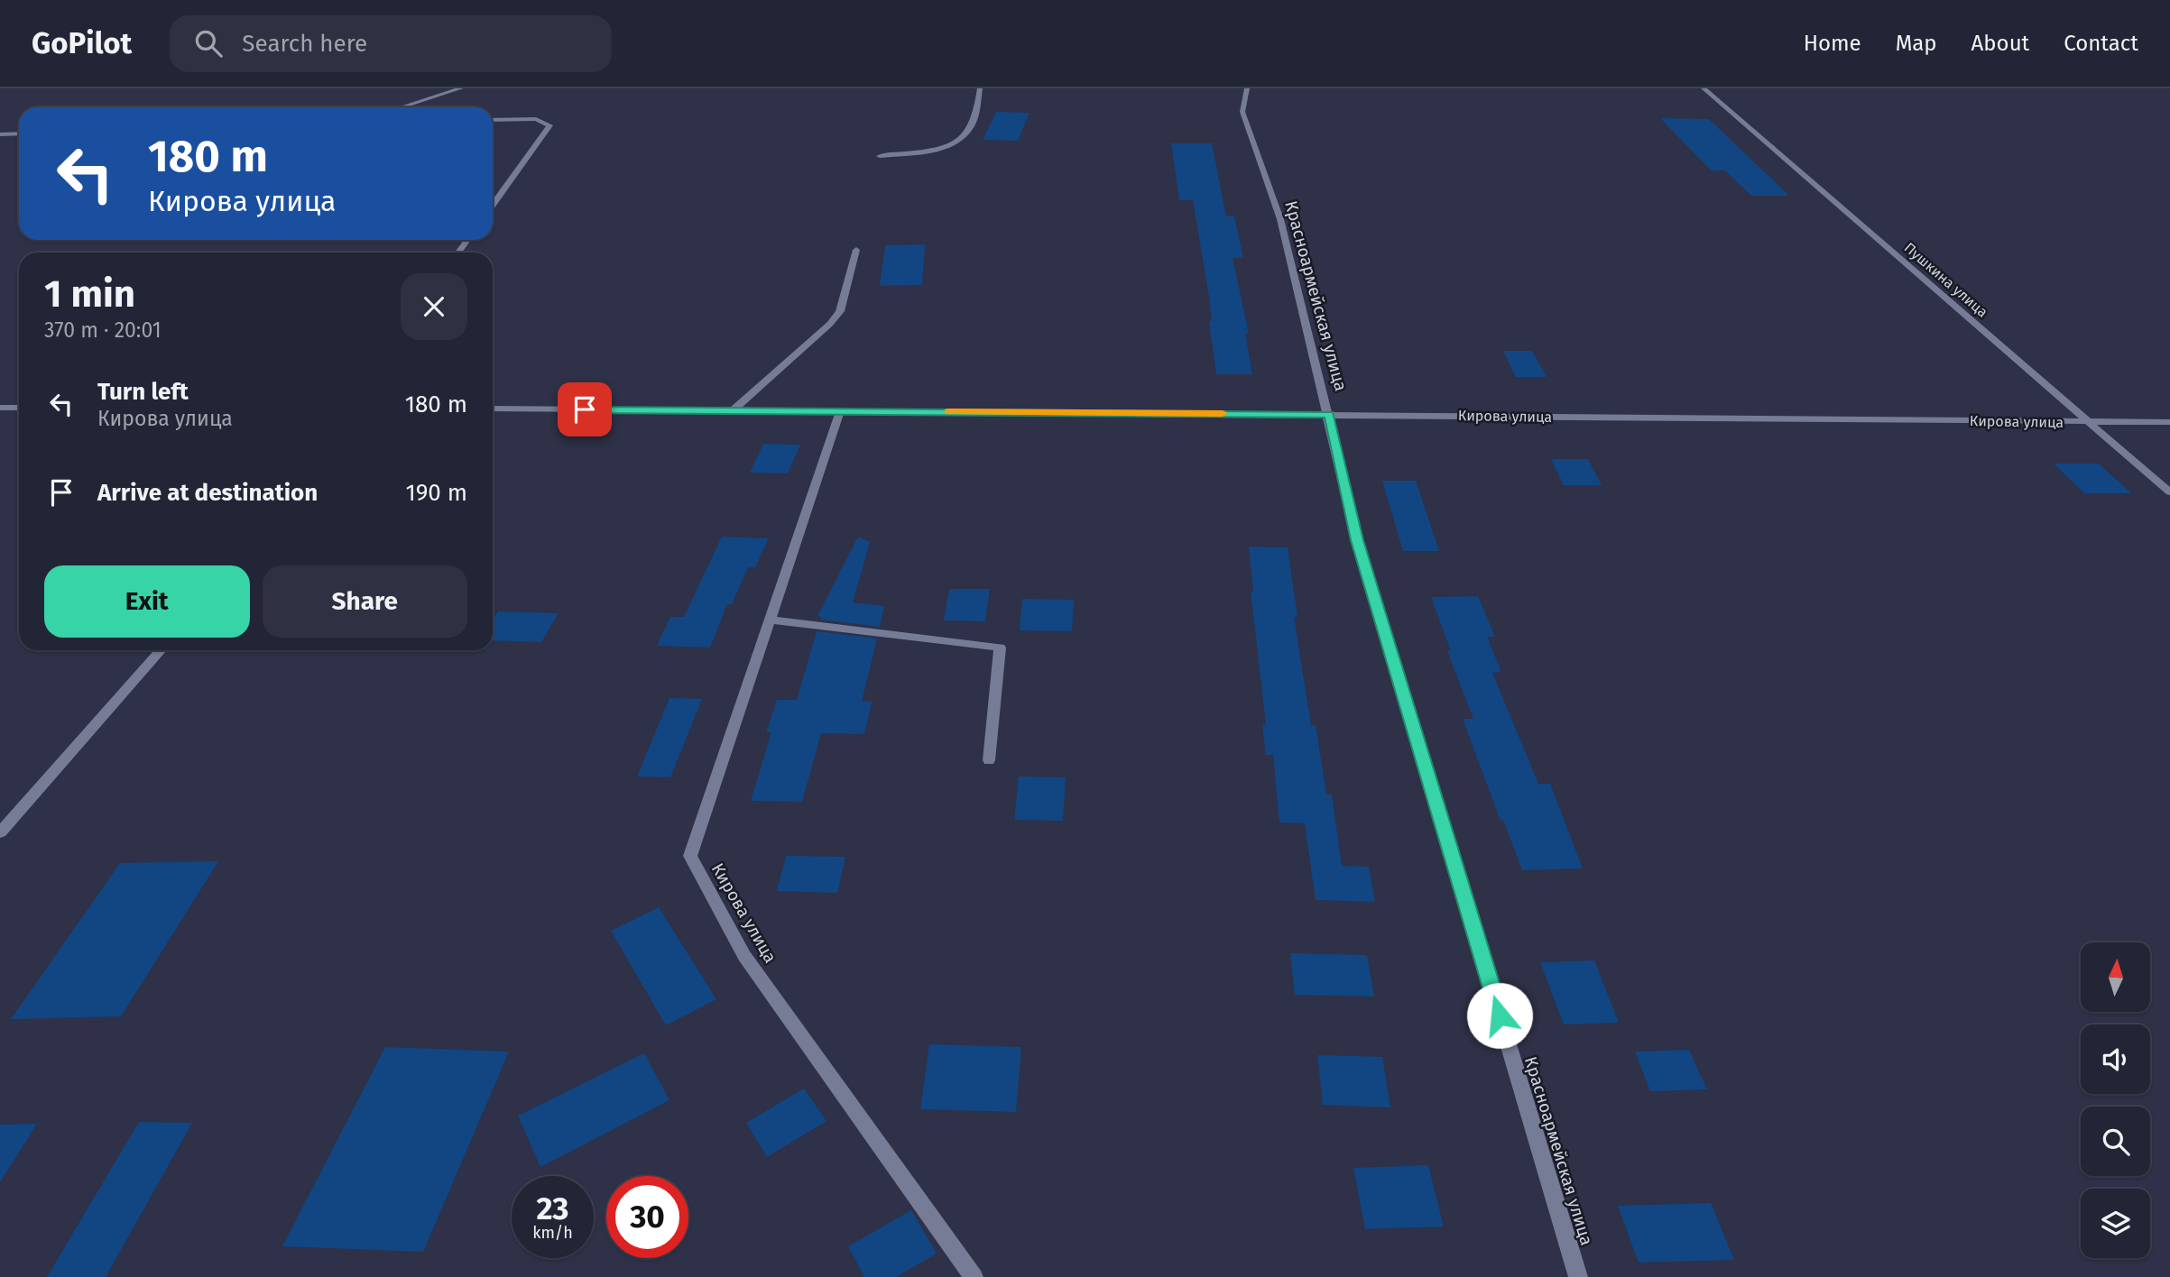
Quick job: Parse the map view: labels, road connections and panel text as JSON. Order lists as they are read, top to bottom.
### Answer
{
  "streets": {
    "street": ["Пушкина улица", "Красноармейская улица", "Кирова улица"]
  },
  "crossings": [
    ["Пушкина улица", "Кирова улица"],
    ["Красноармейская улица", "Кирова улица"]
  ],
  "north": "top",
  "page": {
    "header": "GoPilot",
    "search": "Search here",
    "nav": [
      "Home",
      "Map",
      "About",
      "Contact"
    ],
    "turn": ["180 m", "Кирова улица"],
    "heading": ["1 min", "370 m · 20:01"],
    "list": [
      {
        "name": "Turn left",
        "note": "Кирова улица",
        "value": "180 m"
      },
      {
        "name": "Arrive at destination",
        "value": "190 m"
      }
    ],
    "buttons": ["Exit", "Share"],
    "speed": "23 km/h",
    "limit": "30"
  }
}
